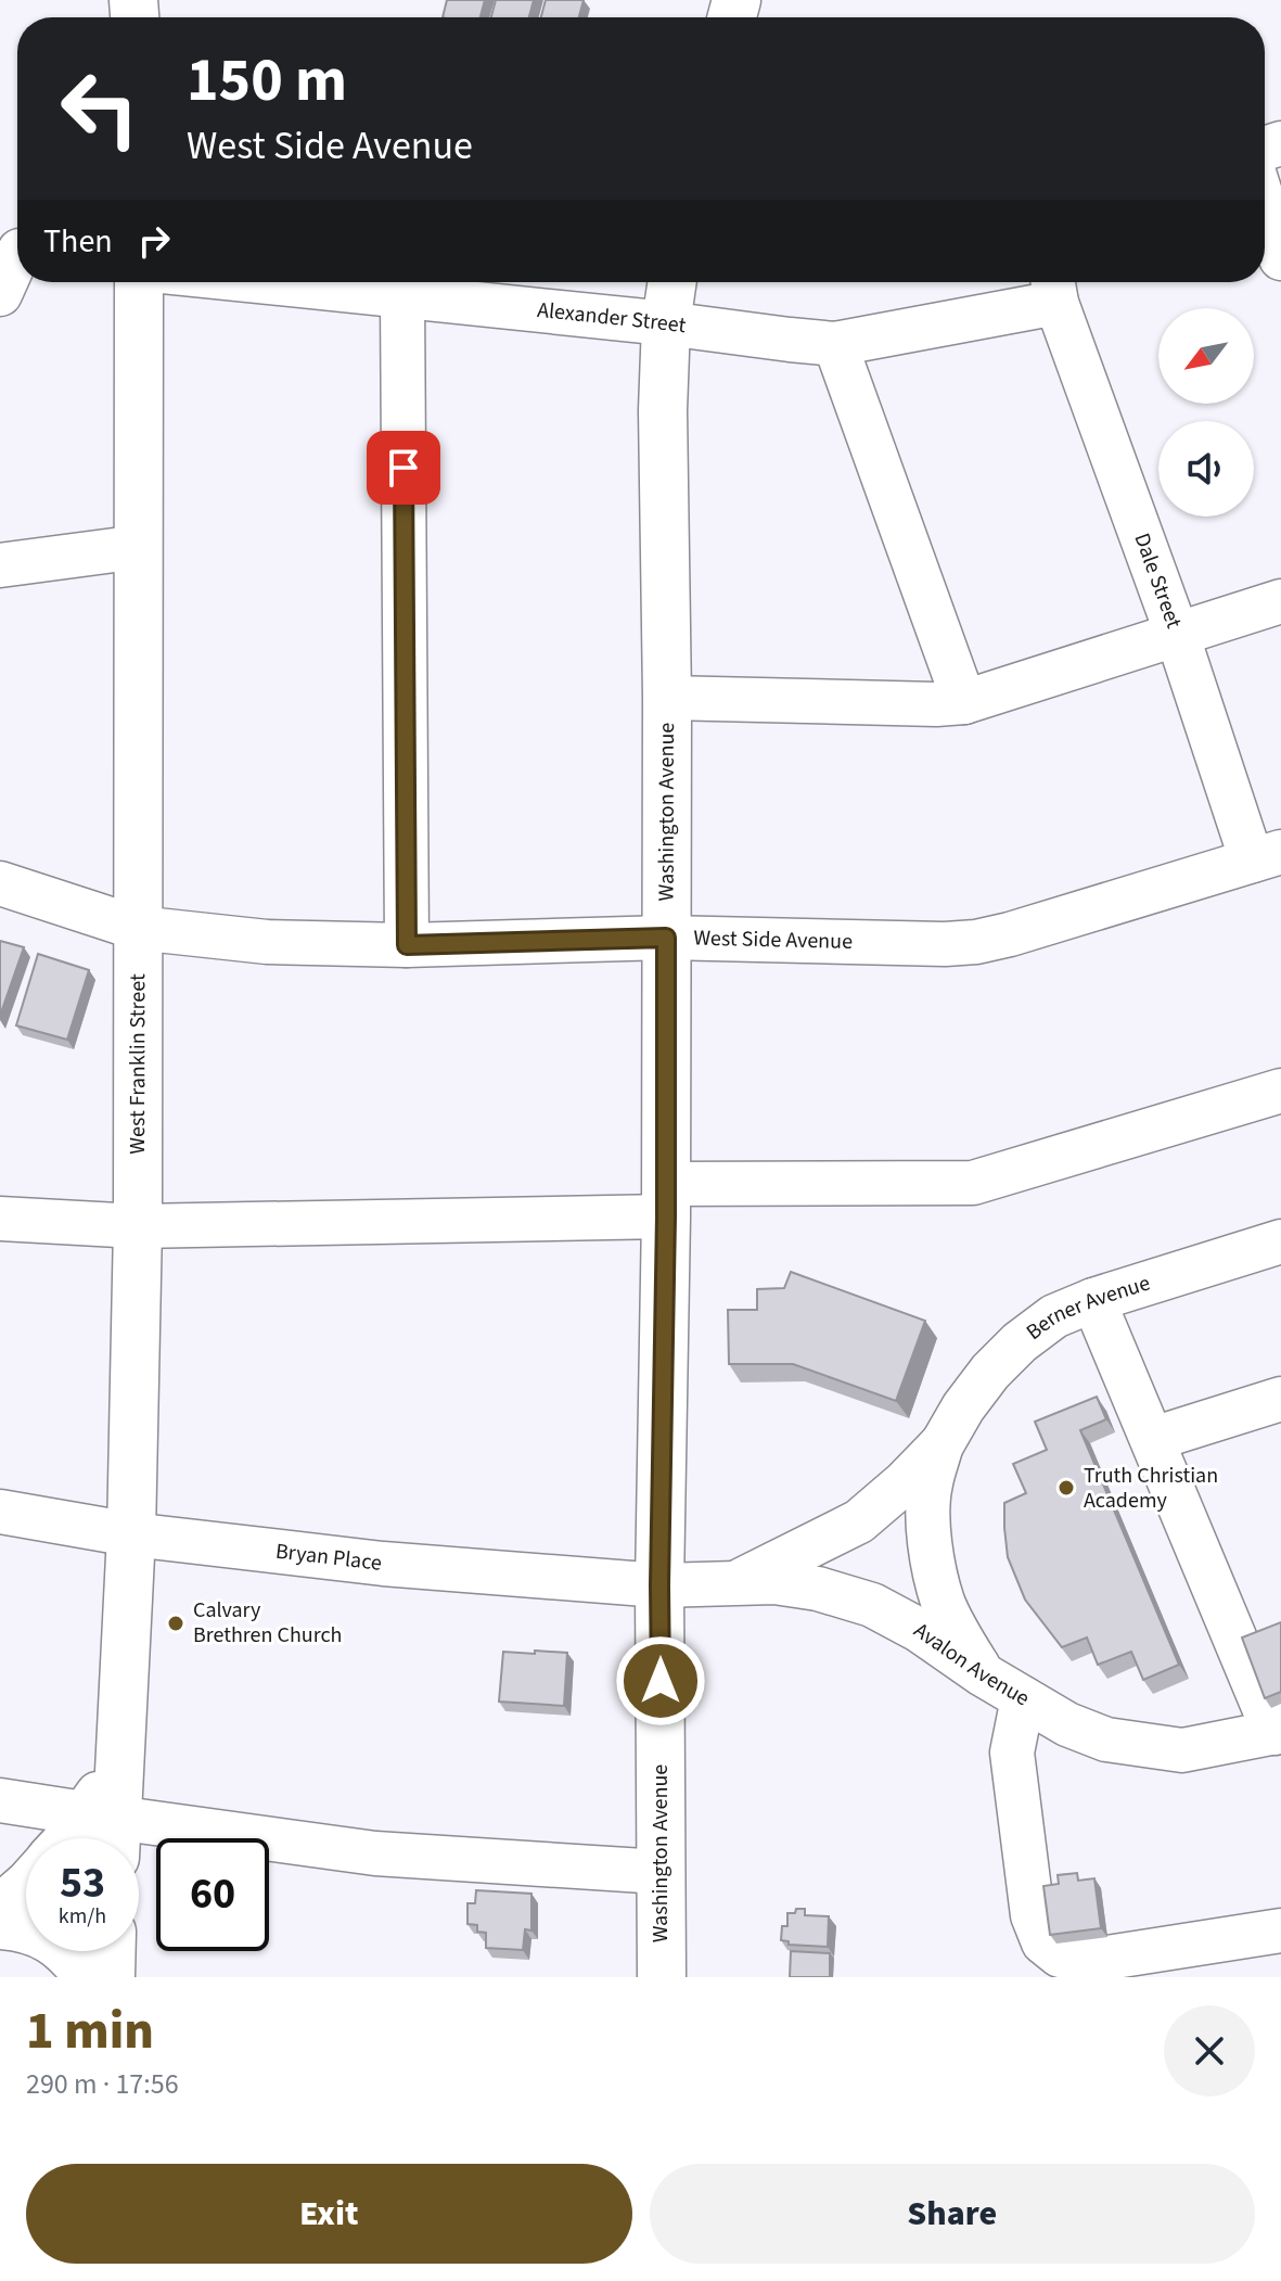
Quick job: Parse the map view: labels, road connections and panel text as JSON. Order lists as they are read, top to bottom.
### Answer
{
  "streets": {
    "main road": ["Washington Avenue", "West Franklin Street"],
    "street": [
      "Alexander Street",
      "Dale Street",
      "West Side Avenue",
      "Berner Avenue",
      "Bryan Place",
      "Avalon Avenue"
    ]
  },
  "crossings": [
    ["Alexander Street", "Dale Street"],
    ["Alexander Street", "Washington Avenue"],
    ["Dale Street", "West Side Avenue"],
    ["Washington Avenue", "West Side Avenue"],
    ["Washington Avenue", "Bryan Place"],
    ["Washington Avenue", "Avalon Avenue"],
    ["West Side Avenue", "West Franklin Street"],
    ["West Franklin Street", "Bryan Place"],
    ["Berner Avenue", "Avalon Avenue"],
    ["Bryan Place", "Avalon Avenue"]
  ],
  "places": ["Truth Christian Academy", "Calvary Brethren Church"],
  "north": "bottom left",
  "page": {
    "turn": ["150 m", "West Side Avenue"],
    "then": "Then",
    "speed": "53 km/h",
    "limit": "60",
    "heading": ["1 min", "290 m · 17:56"],
    "buttons": ["Exit", "Share"]
  }
}
